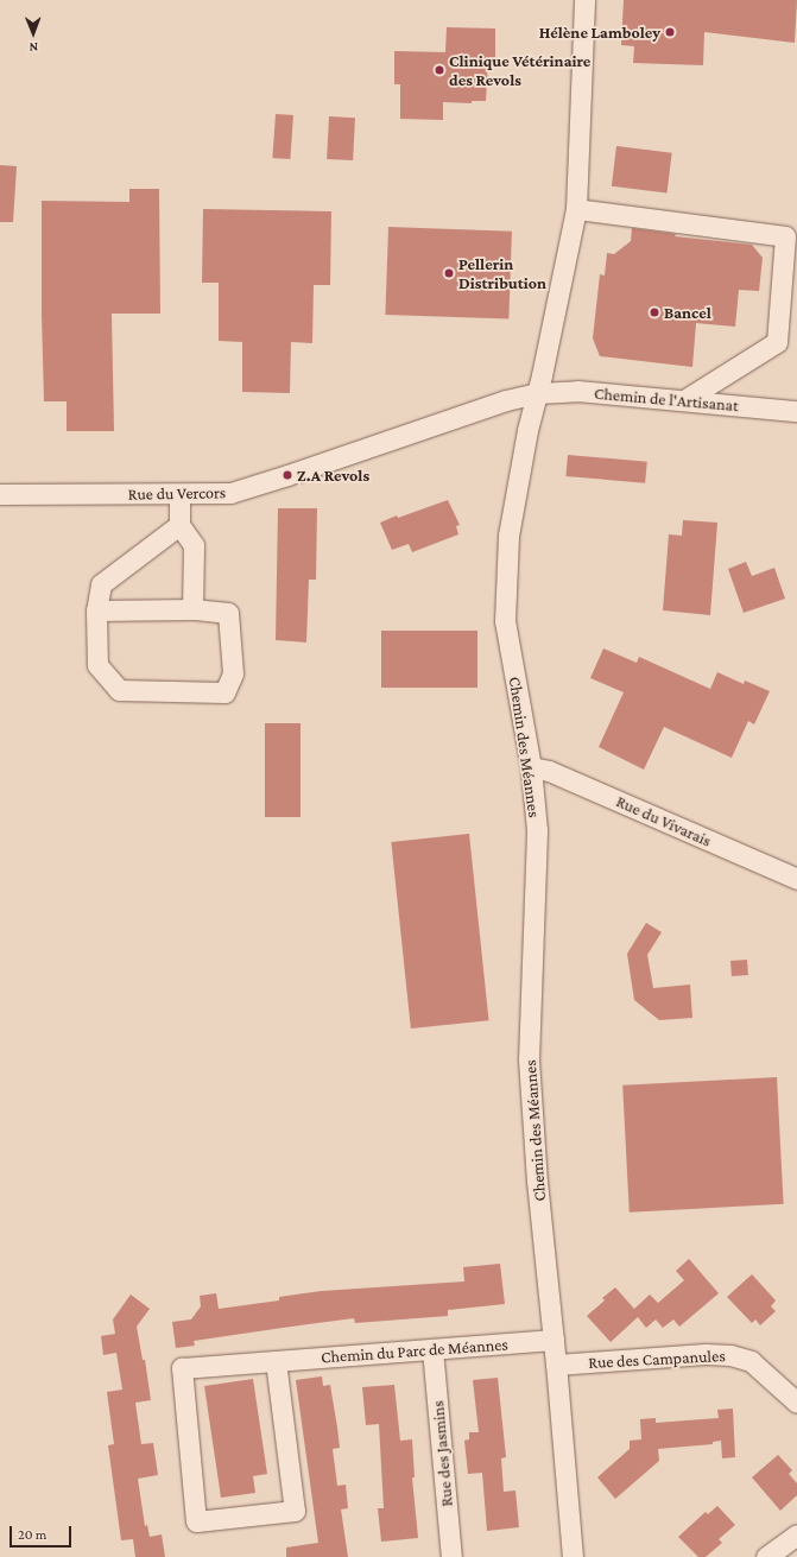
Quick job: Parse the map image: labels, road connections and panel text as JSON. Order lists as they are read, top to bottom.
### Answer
{
  "streets": {
    "street": [
      "Chemin de l'Artisanat",
      "Rue du Vercors",
      "Chemin des Méannes",
      "Rue du Vivarais",
      "Chemin du Parc de Méannes",
      "Rue des Campanules",
      "Rue des Jasmins"
    ]
  },
  "crossings": [
    ["Chemin de l'Artisanat", "Rue du Vercors"],
    ["Chemin de l'Artisanat", "Chemin des Méannes"],
    ["Rue du Vercors", "Chemin des Méannes"],
    ["Chemin des Méannes", "Rue du Vivarais"],
    ["Chemin des Méannes", "Chemin du Parc de Méannes"],
    ["Chemin des Méannes", "Rue des Campanules"],
    ["Chemin du Parc de Méannes", "Rue des Jasmins"]
  ],
  "places": [
    "Hélène Lamboley",
    "Clinique Vétérinaire des Revols",
    "Pellerin Distribution",
    "Bancel",
    "Z.A Revols"
  ],
  "scale_bar": "20 m",
  "north": "bottom"
}
